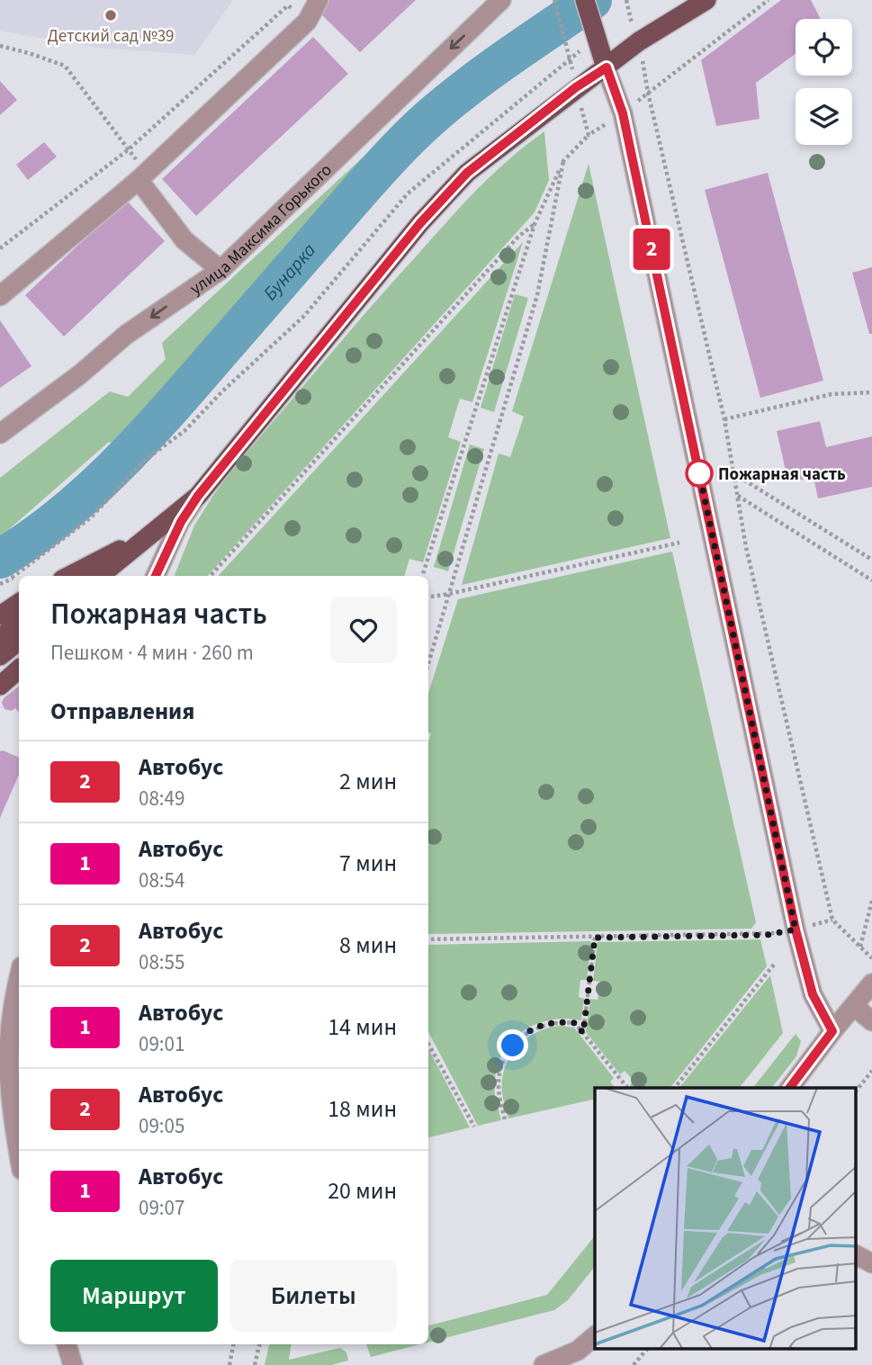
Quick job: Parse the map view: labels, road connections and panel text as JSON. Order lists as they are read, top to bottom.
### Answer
{
  "streets": {
    "street": ["улица Максима Горького"]
  },
  "water": ["Бунарка"],
  "places": ["Детский сад №39", "Пожарная часть"],
  "lines": ["bus line 2"],
  "page": {
    "on_map": "2",
    "heading": [
      ["Пожарная часть", "Пешком · 4 мин · 260 m"],
      "Отправления"
    ],
    "list": [
      {
        "mark": "2",
        "name": "Автобус",
        "note": "08:49",
        "value": "2 мин"
      },
      {
        "mark": "1",
        "name": "Автобус",
        "note": "08:54",
        "value": "7 мин"
      },
      {
        "mark": "2",
        "name": "Автобус",
        "note": "08:55",
        "value": "8 мин"
      },
      {
        "mark": "1",
        "name": "Автобус",
        "note": "09:01",
        "value": "14 мин"
      },
      {
        "mark": "2",
        "name": "Автобус",
        "note": "09:05",
        "value": "18 мин"
      },
      {
        "mark": "1",
        "name": "Автобус",
        "note": "09:07",
        "value": "20 мин"
      }
    ],
    "buttons": ["Маршрут", "Билеты"]
  }
}
